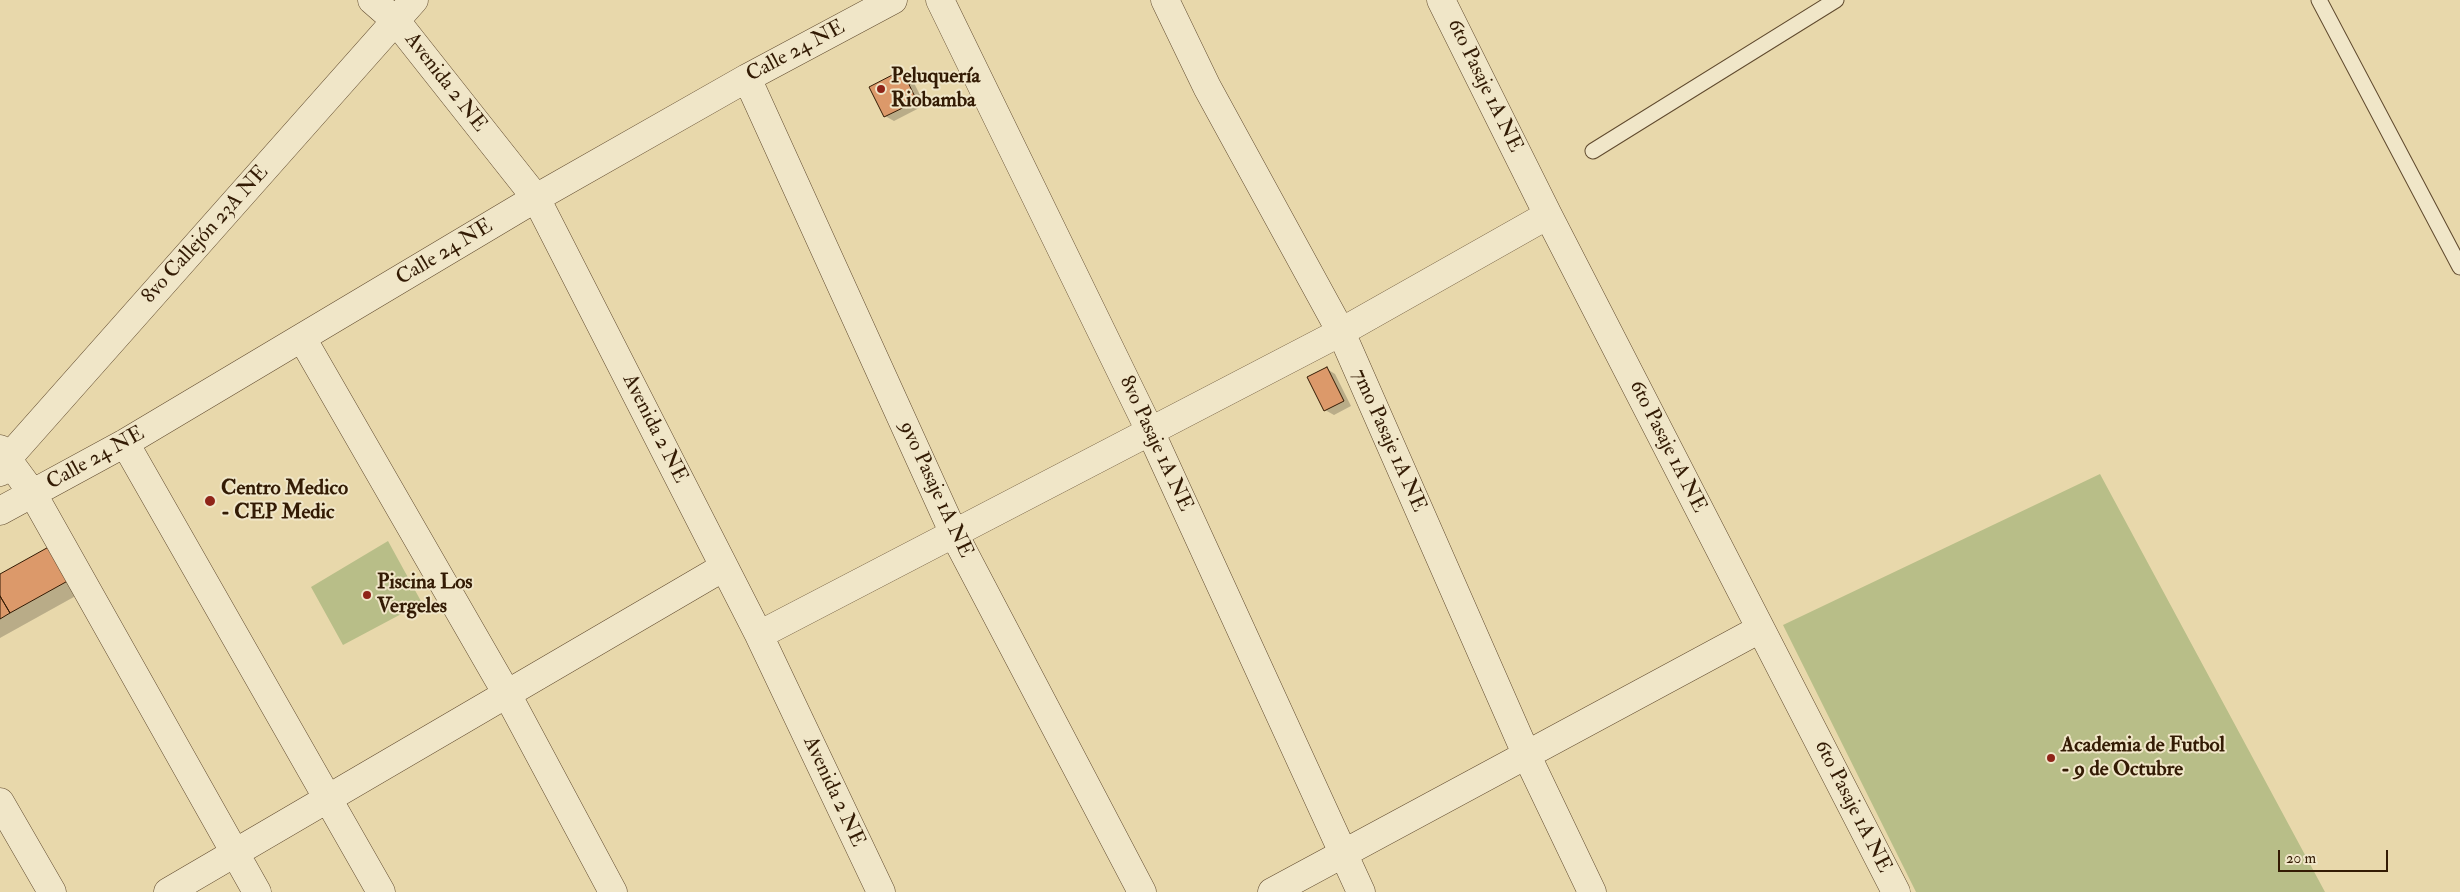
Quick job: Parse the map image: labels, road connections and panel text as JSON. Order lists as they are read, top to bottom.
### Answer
{
  "streets": {
    "street": [
      "Calle 24 NE",
      "Avenida 2 NE",
      "6to Pasaje 1A NE",
      "8vo Callejón 23A NE",
      "7mo Pasaje 1A NE",
      "8vo Pasaje 1A NE",
      "9vo Pasaje 1A NE"
    ]
  },
  "crossings": [
    ["Calle 24 NE", "Avenida 2 NE"],
    ["Calle 24 NE", "9vo Pasaje 1A NE"],
    ["Avenida 2 NE", "8vo Callejón 23A NE"]
  ],
  "places": [
    "Peluquería Riobamba",
    "Centro Medico - CEP Medic",
    "Piscina Los Vergeles",
    "Academia de Futbol - 9 de Octubre"
  ],
  "scale_bar": "20 m"
}
